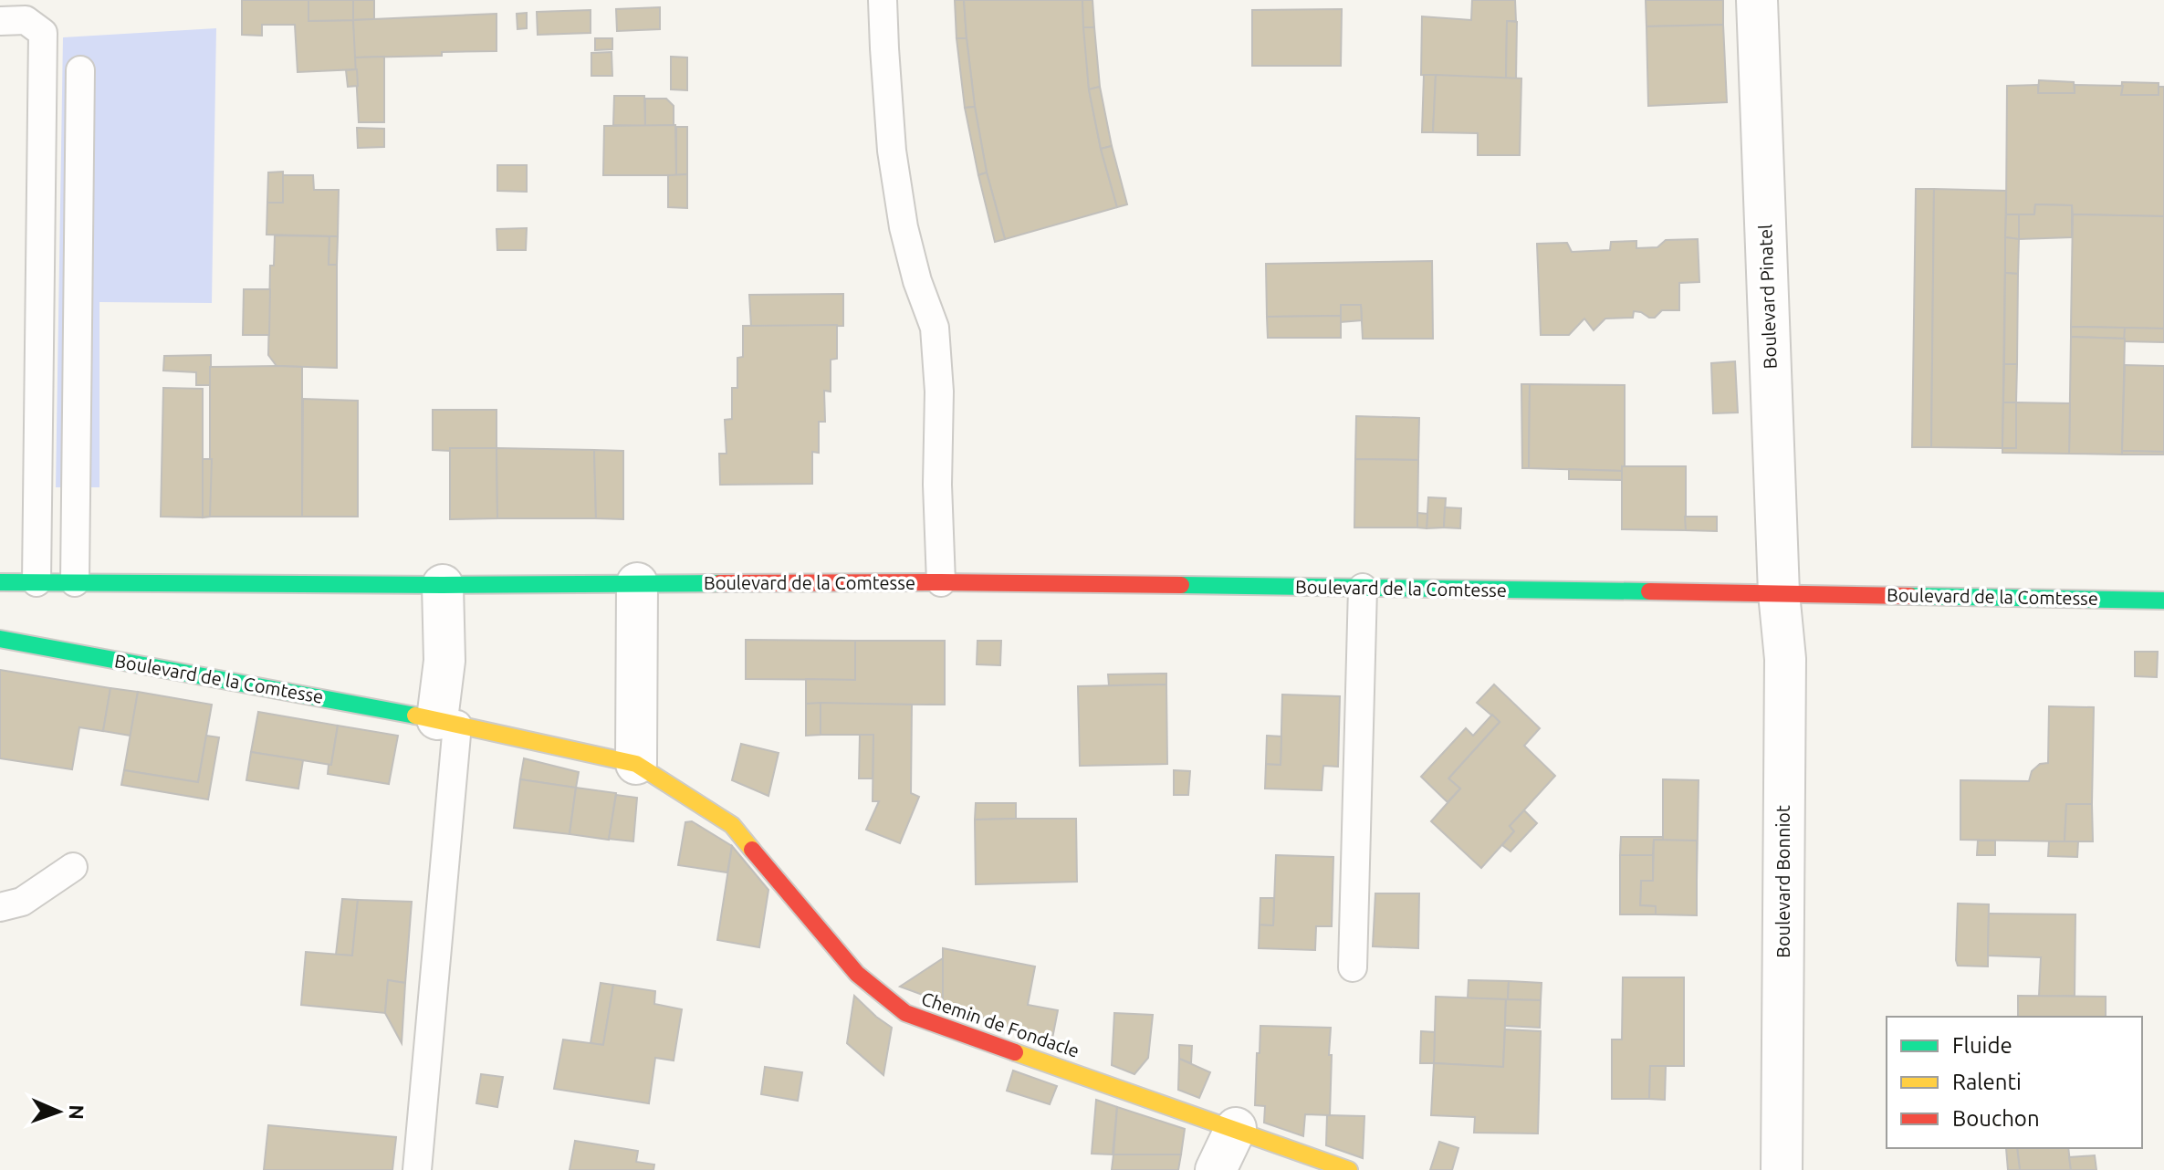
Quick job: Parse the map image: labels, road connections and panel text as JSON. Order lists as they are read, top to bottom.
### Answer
{
  "streets": {
    "street": [
      "Boulevard Pinatel",
      "Boulevard de la Comtesse",
      "Boulevard Bonniot",
      "Chemin de Fondacle"
    ]
  },
  "crossings": [
    ["Boulevard Pinatel", "Boulevard de la Comtesse"],
    ["Boulevard Pinatel", "Boulevard Bonniot"],
    ["Boulevard de la Comtesse", "Boulevard Bonniot"],
    ["Boulevard de la Comtesse", "Chemin de Fondacle"]
  ],
  "legend": ["Fluide", "Ralenti", "Bouchon"],
  "north": "right"
}
